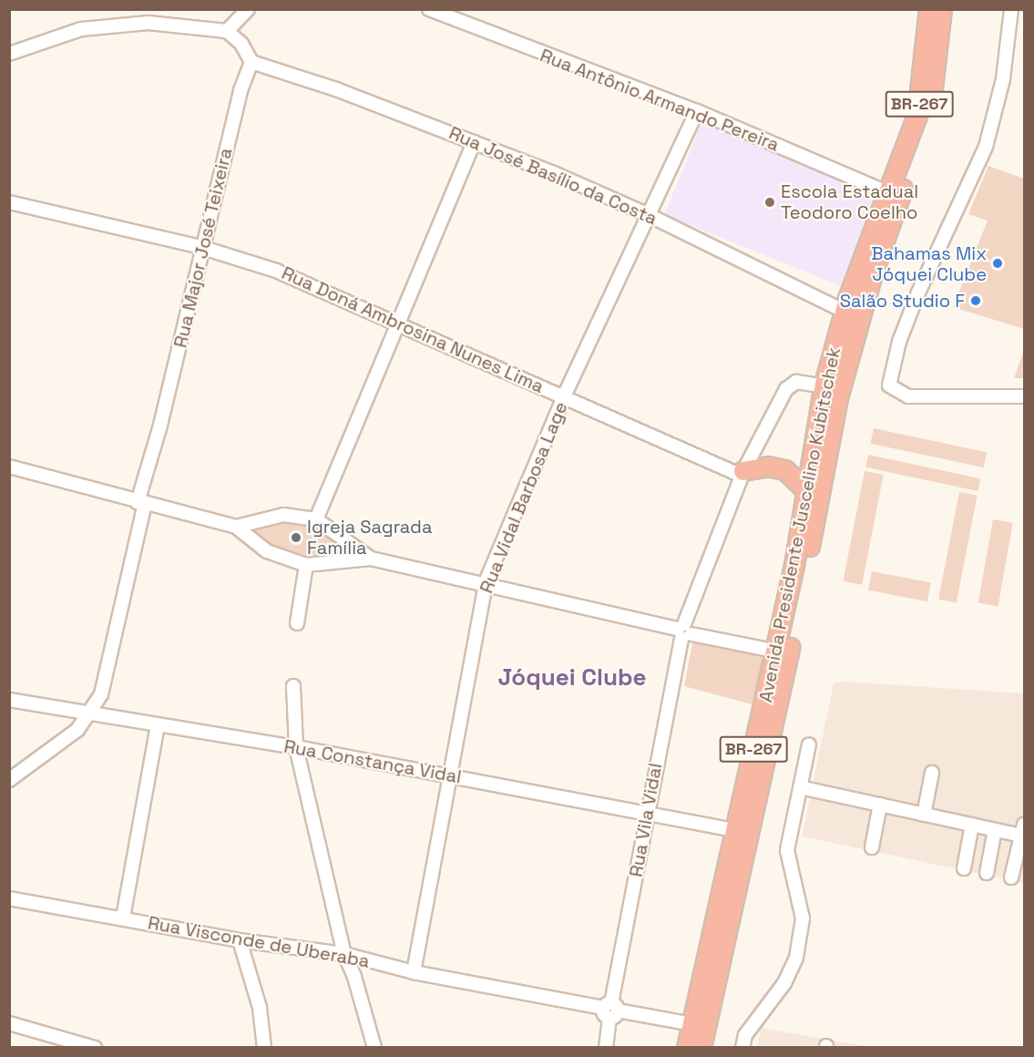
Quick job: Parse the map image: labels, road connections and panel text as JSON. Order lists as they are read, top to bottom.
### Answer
{
  "streets": {
    "highway": ["BR-267", "Avenida Presidente Juscelino Kubitschek"],
    "street": [
      "Rua Antônio Armando Pereira",
      "Rua José Basílio da Costa",
      "Rua Major José Teixeira",
      "Rua Doná Ambrosina Nunes Lima",
      "Rua Vidal Barbosa Lage",
      "Rua Constança Vidal",
      "Rua Vila Vidal",
      "Rua Visconde de Uberaba"
    ]
  },
  "crossings": [
    ["Rua Antônio Armando Pereira", "Rua Vidal Barbosa Lage"],
    ["Rua Antônio Armando Pereira", "Avenida Presidente Juscelino Kubitschek"],
    ["Rua José Basílio da Costa", "Rua Major José Teixeira"],
    ["Rua José Basílio da Costa", "Rua Vidal Barbosa Lage"],
    ["Rua José Basílio da Costa", "Avenida Presidente Juscelino Kubitschek"],
    ["Rua Major José Teixeira", "Rua Doná Ambrosina Nunes Lima"],
    ["Rua Major José Teixeira", "Rua Constança Vidal"],
    ["Rua Doná Ambrosina Nunes Lima", "Rua Vidal Barbosa Lage"],
    ["Rua Doná Ambrosina Nunes Lima", "Rua Vila Vidal"],
    ["Rua Vidal Barbosa Lage", "Rua Constança Vidal"],
    ["Rua Vidal Barbosa Lage", "Rua Visconde de Uberaba"],
    ["Avenida Presidente Juscelino Kubitschek", "Rua Constança Vidal"],
    ["Avenida Presidente Juscelino Kubitschek", "Rua Vila Vidal"],
    ["Avenida Presidente Juscelino Kubitschek", "Rua Visconde de Uberaba"],
    ["Rua Constança Vidal", "Rua Vila Vidal"],
    ["Rua Vila Vidal", "Rua Visconde de Uberaba"]
  ],
  "districts": ["Jóquei Clube"],
  "places": [
    "Escola Estadual Teodoro Coelho",
    "Bahamas Mix Jóquei Clube",
    "Salão Studio F",
    "Igreja Sagrada Família"
  ]
}
